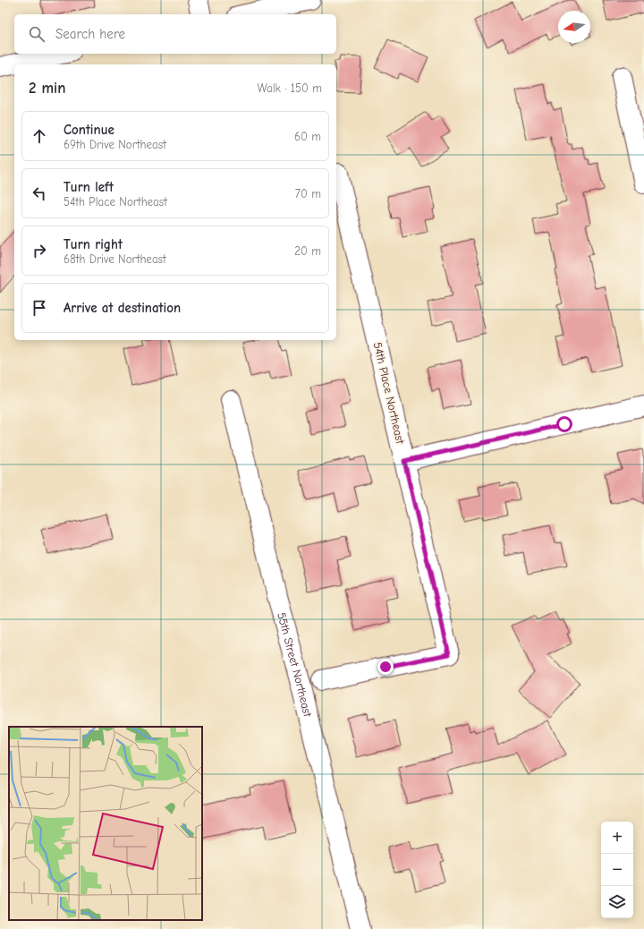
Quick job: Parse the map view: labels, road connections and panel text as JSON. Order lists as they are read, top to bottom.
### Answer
{
  "streets": {
    "street": ["54th Place Northeast", "55th Street Northeast"]
  },
  "north": "left",
  "page": {
    "search": "Search here",
    "heading": ["2 min", "Walk · 150 m"],
    "list": [
      ["Continue", "69th Drive Northeast", "60 m"],
      ["Turn left", "54th Place Northeast", "70 m"],
      ["Turn right", "68th Drive Northeast", "20 m"],
      "Arrive at destination"
    ],
    "map_buttons": ["+", "−"]
  }
}
